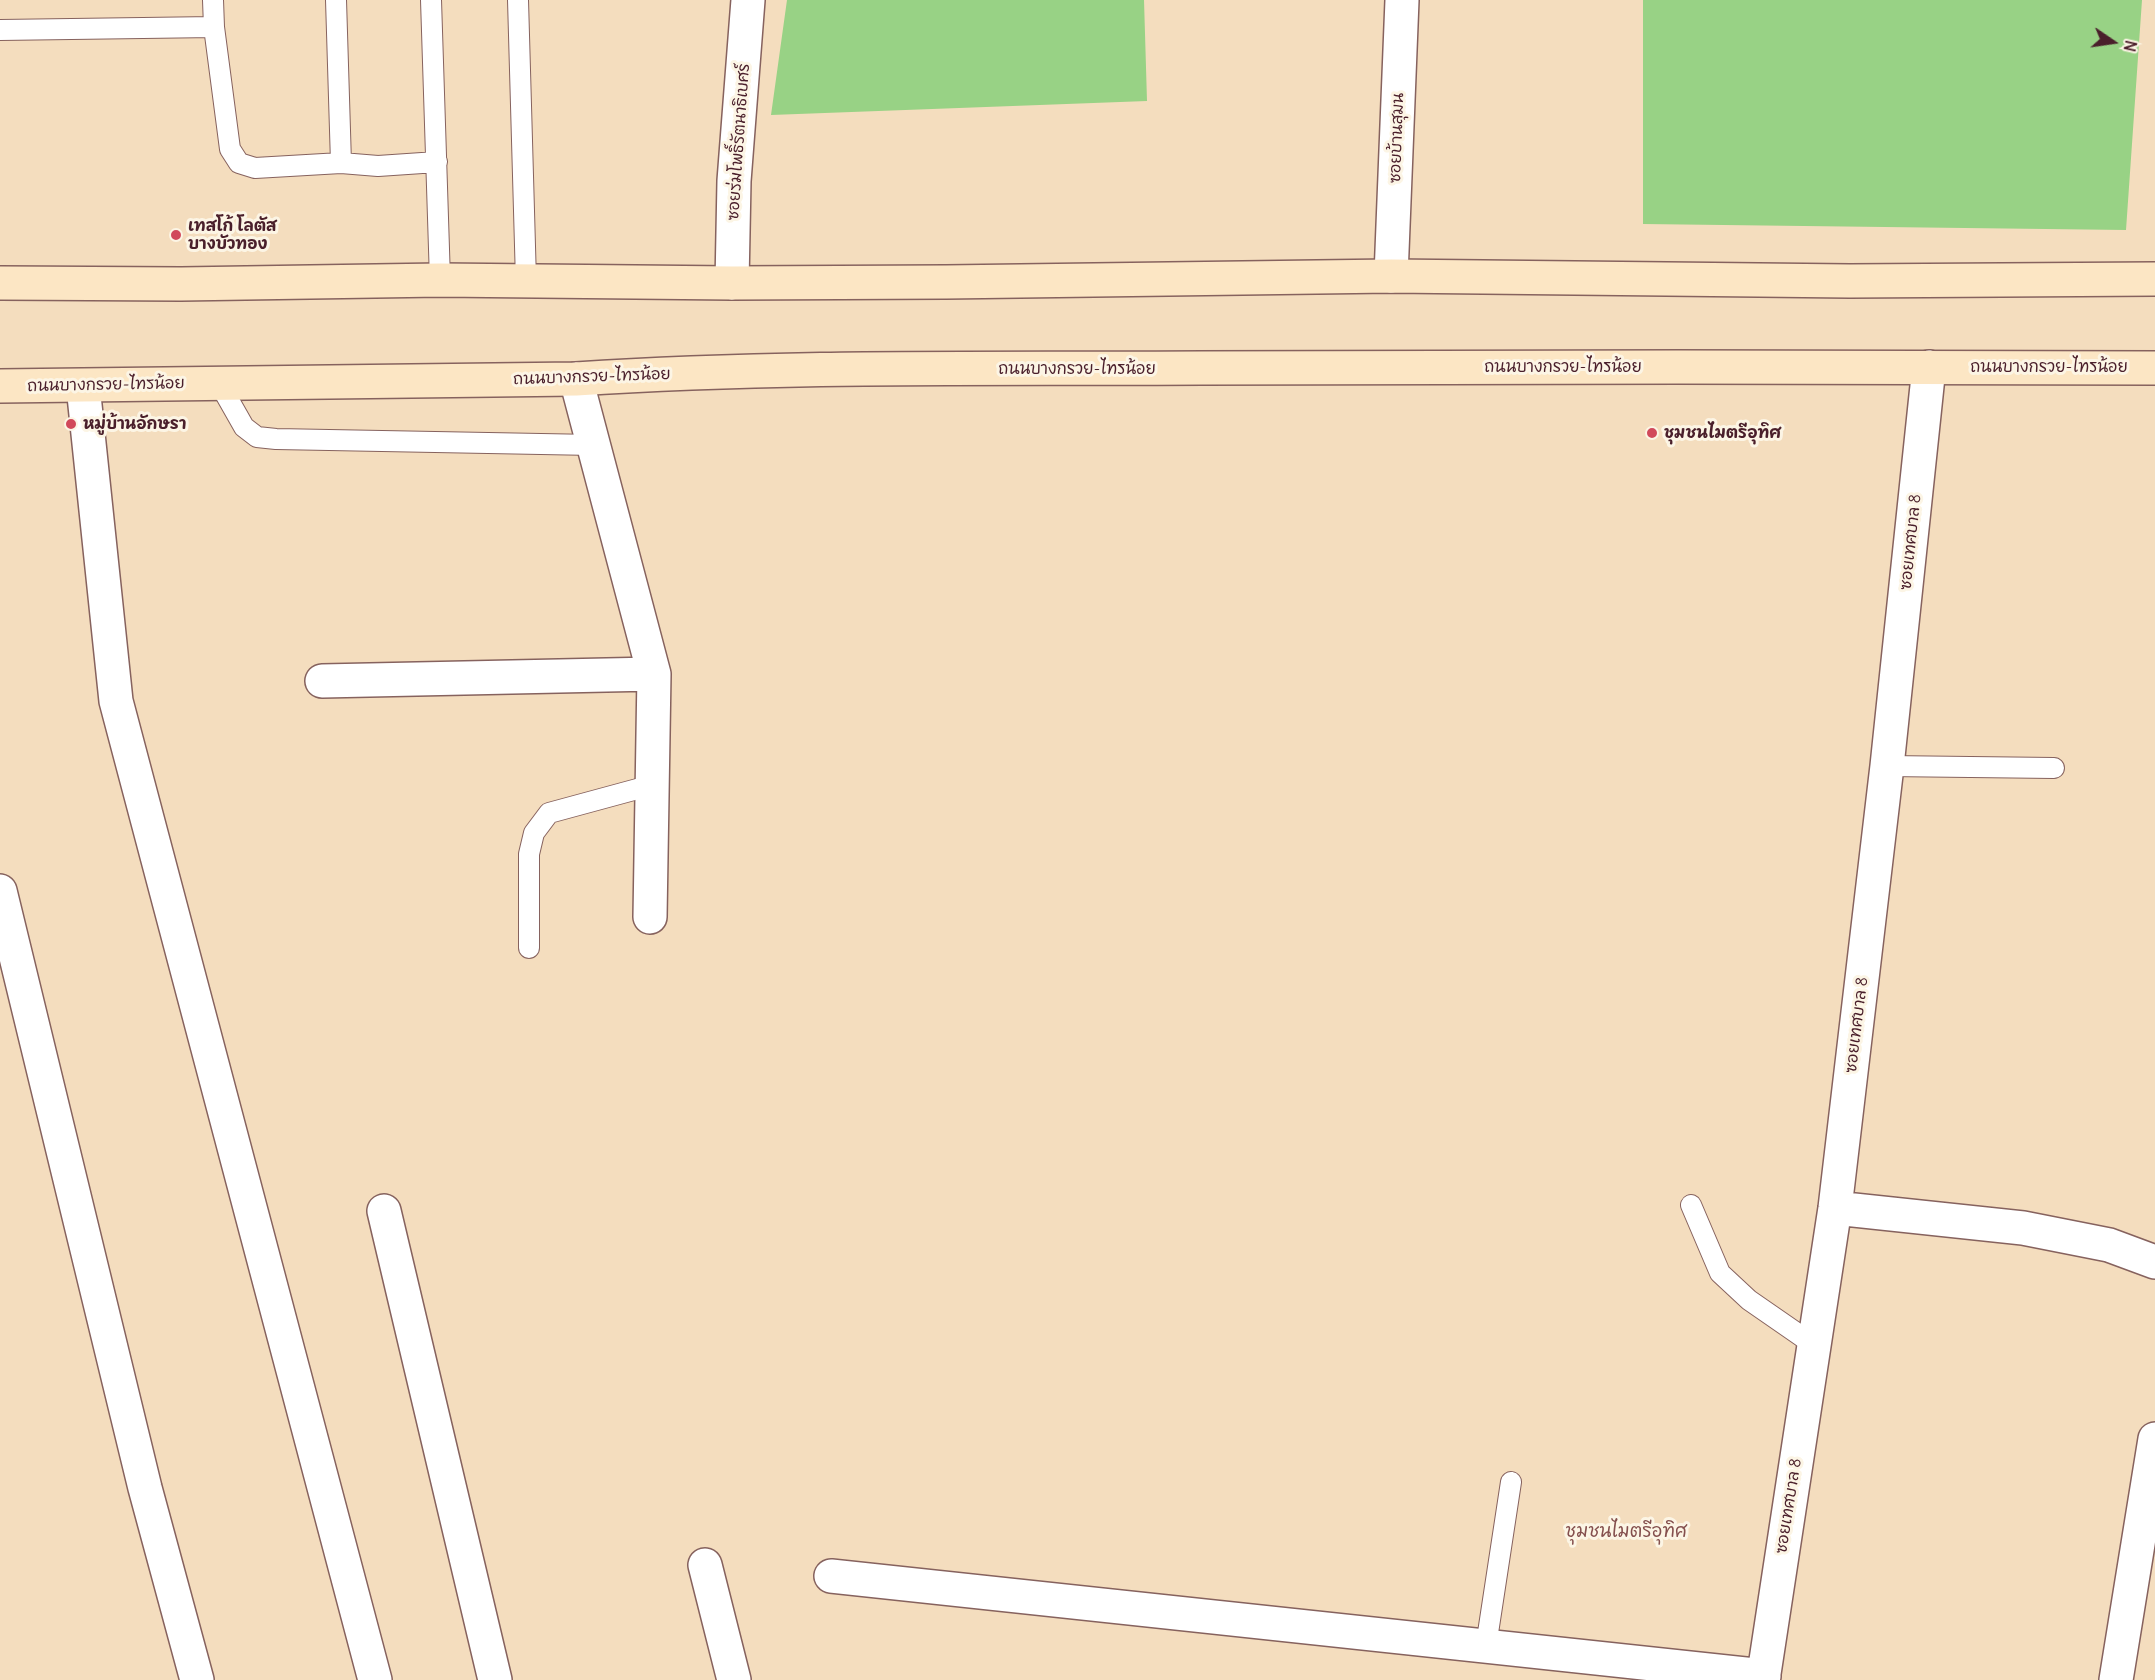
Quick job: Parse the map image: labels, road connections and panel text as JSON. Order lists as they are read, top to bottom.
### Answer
{
  "streets": {
    "main road": ["ถนนบางกรวย-ไทรน้อย"],
    "street": ["ซอยบ้านสุมน", "ซอยร่มโพธิ์รัตนาธิเบศร์", "ซอยเทศบาล 8"]
  },
  "crossings": [
    ["ถนนบางกรวย-ไทรน้อย", "ซอยเทศบาล 8"]
  ],
  "districts": ["ชุมชนไมตรีอุทิศ"],
  "places": ["เทสโก้ โลตัส บางบัวทอง", "หมู่บ้านอักษรา", "ชุมชนไมตรีอุทิศ"],
  "north": "right"
}
